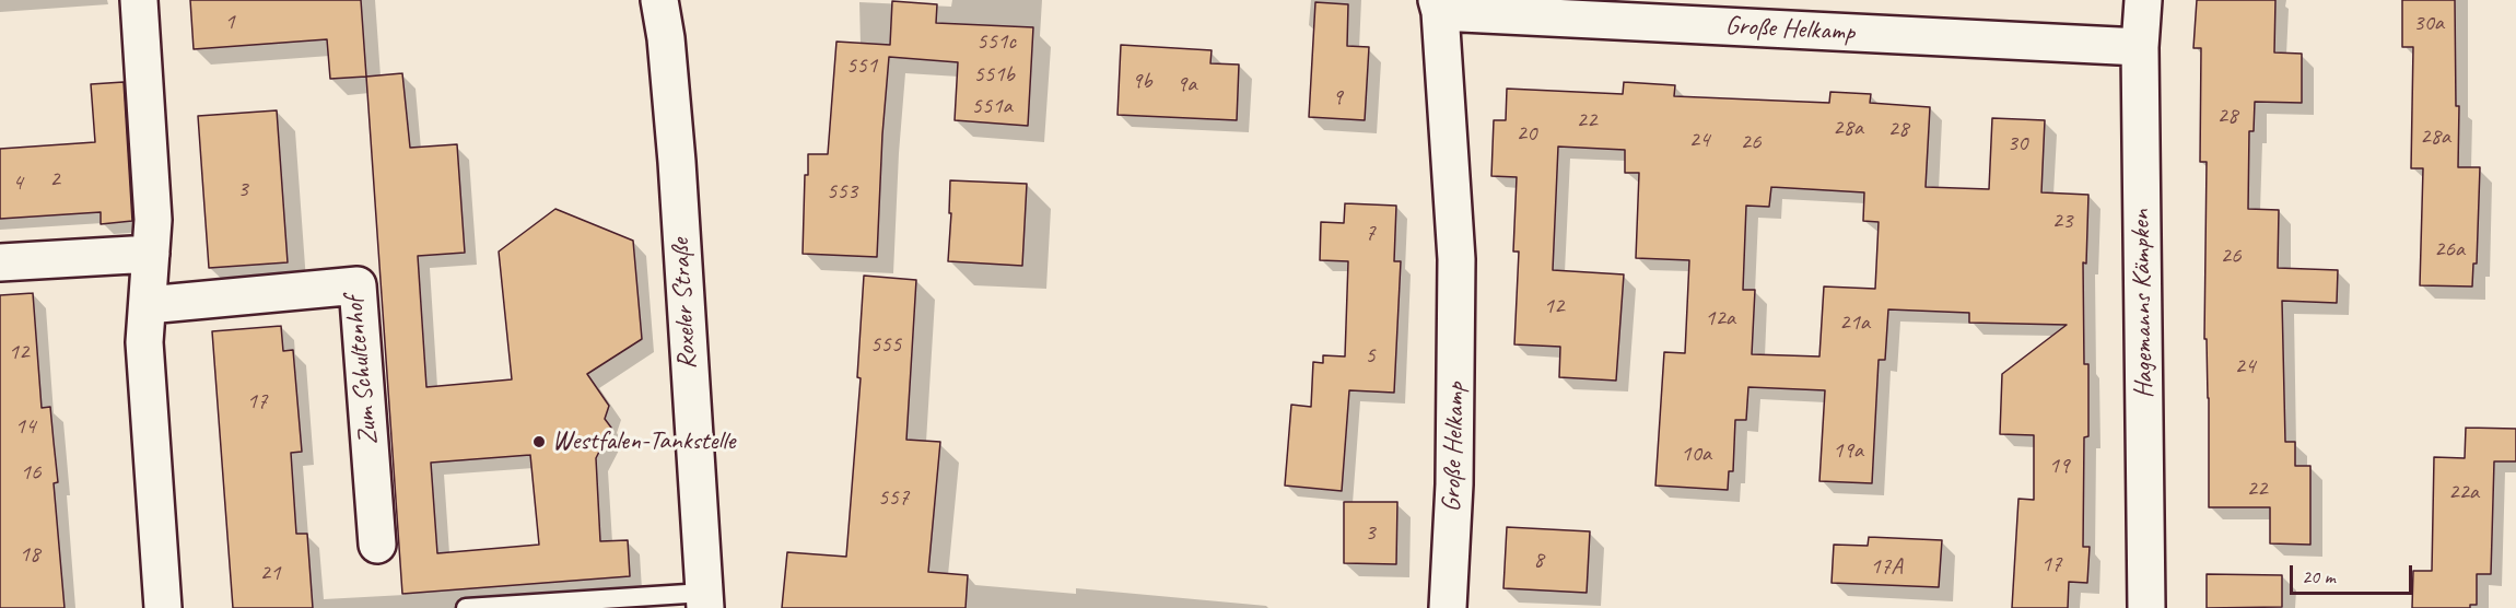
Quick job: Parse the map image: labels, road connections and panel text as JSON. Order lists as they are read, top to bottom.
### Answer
{
  "streets": {
    "street": [
      "Große Helkamp",
      "Roxeler Straße",
      "Hagemanns Kämpken",
      "Zum Schultenhof"
    ]
  },
  "crossings": [
    ["Große Helkamp", "Hagemanns Kämpken"]
  ],
  "places": ["Westfalen-Tankstelle"],
  "house_numbers": [
    "1",
    "30a",
    "551c",
    "551",
    "551b",
    "9b",
    "9a",
    "9",
    "551a",
    "28",
    "22",
    "28a",
    "28",
    "20",
    "28a",
    "24",
    "26",
    "30",
    "2",
    "4",
    "3",
    "553",
    "23",
    "7",
    "26a",
    "26",
    "12",
    "12a",
    "21a",
    "555",
    "12",
    "5",
    "24",
    "17",
    "14",
    "19a",
    "10a",
    "19",
    "16",
    "22",
    "22a",
    "557",
    "3",
    "18",
    "8",
    "17",
    "17A",
    "21"
  ],
  "scale_bar": "20 m"
}
